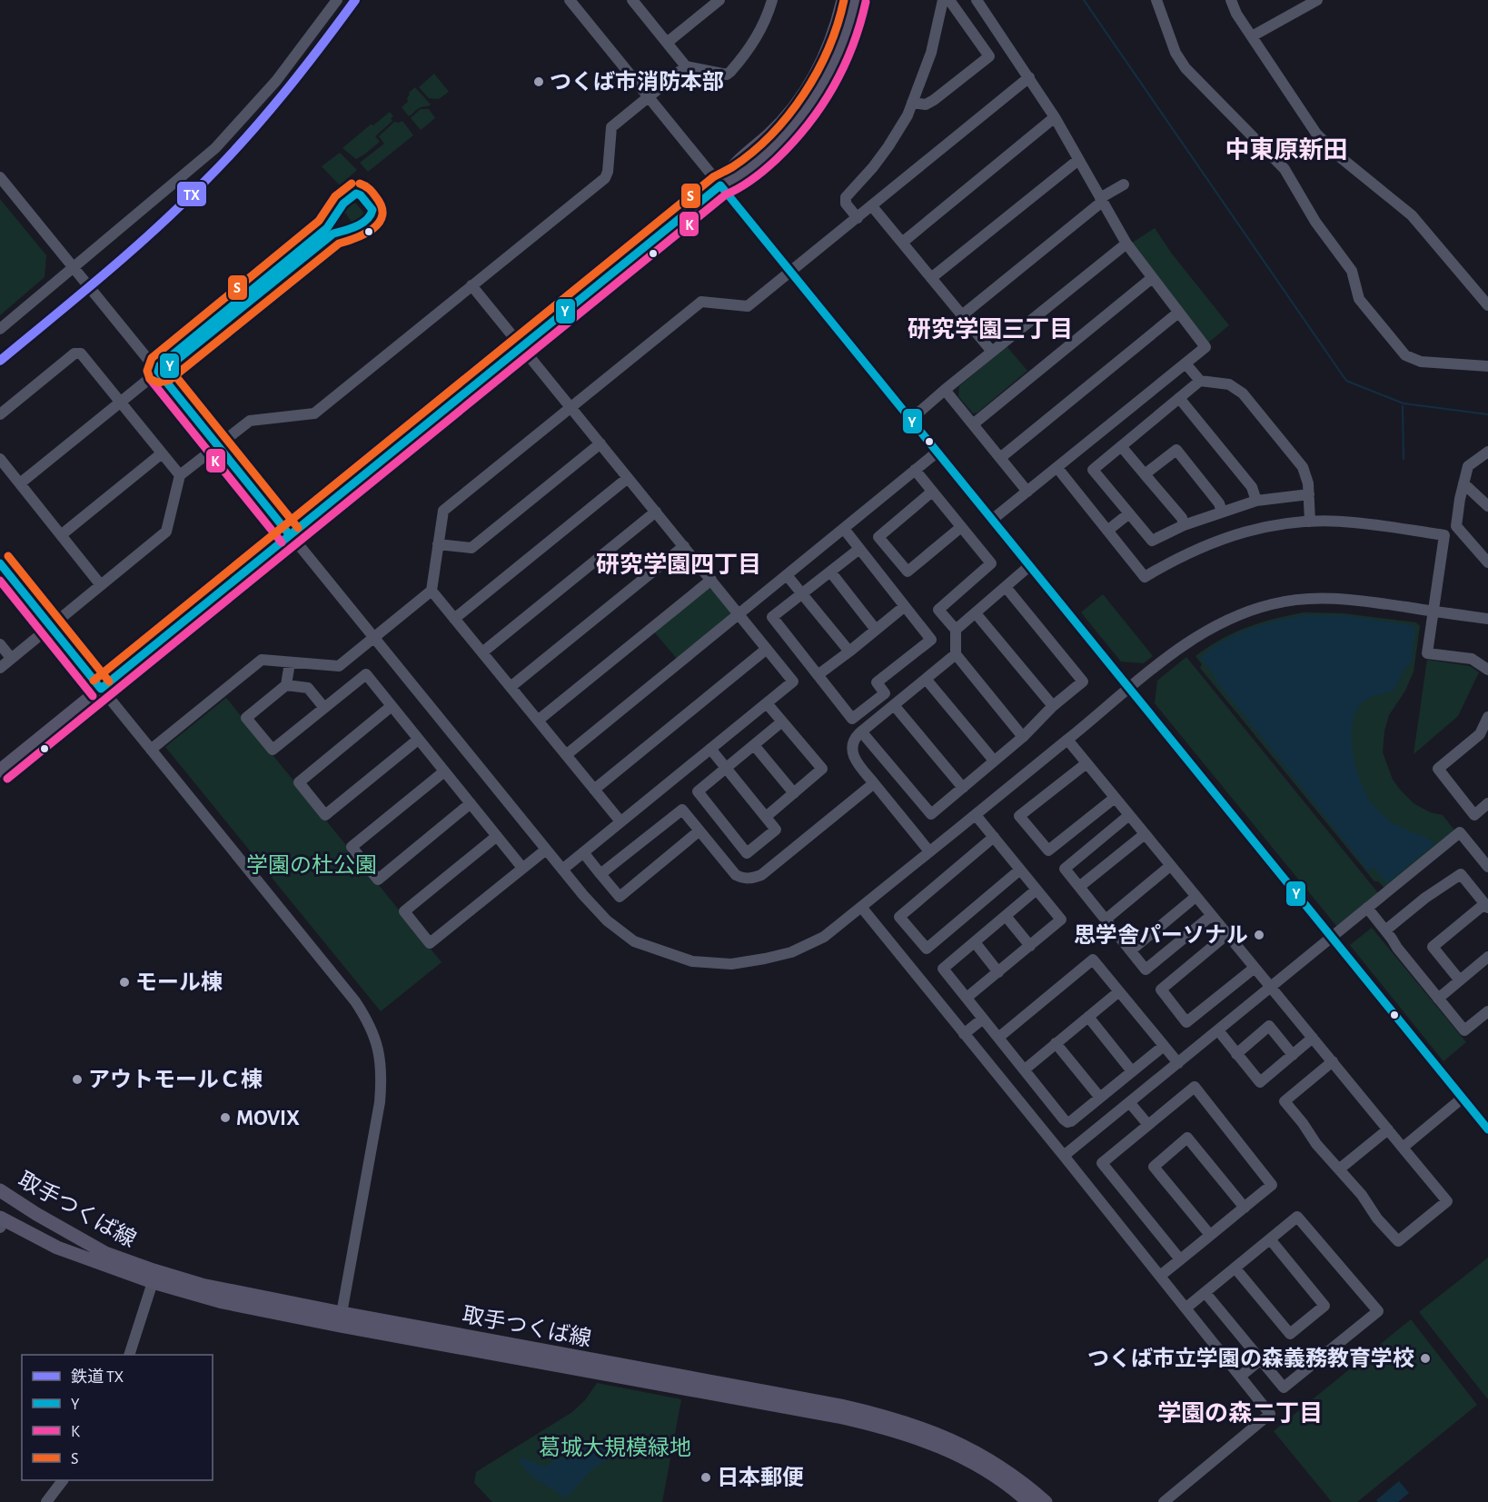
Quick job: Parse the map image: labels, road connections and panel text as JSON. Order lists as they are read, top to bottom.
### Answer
{
  "streets": {
    "main road": ["取手つくば線"]
  },
  "districts": [
    "中東原新田",
    "研究学園三丁目",
    "研究学園四丁目",
    "学園の森二丁目"
  ],
  "parks": ["学園の杜公園", "葛城大規模緑地"],
  "places": [
    "つくば市消防本部",
    "思学舎パーソナル",
    "モール棟",
    "アウトモールＣ棟",
    "MOVIX",
    "つくば市立学園の森義務教育学校",
    "日本郵便"
  ],
  "lines": [
    "rail line TX",
    "transit line S",
    "transit line K",
    "transit line Y"
  ],
  "legend": [
    "鉄道 TX",
    "Y",
    "K",
    "S"
  ]
}
